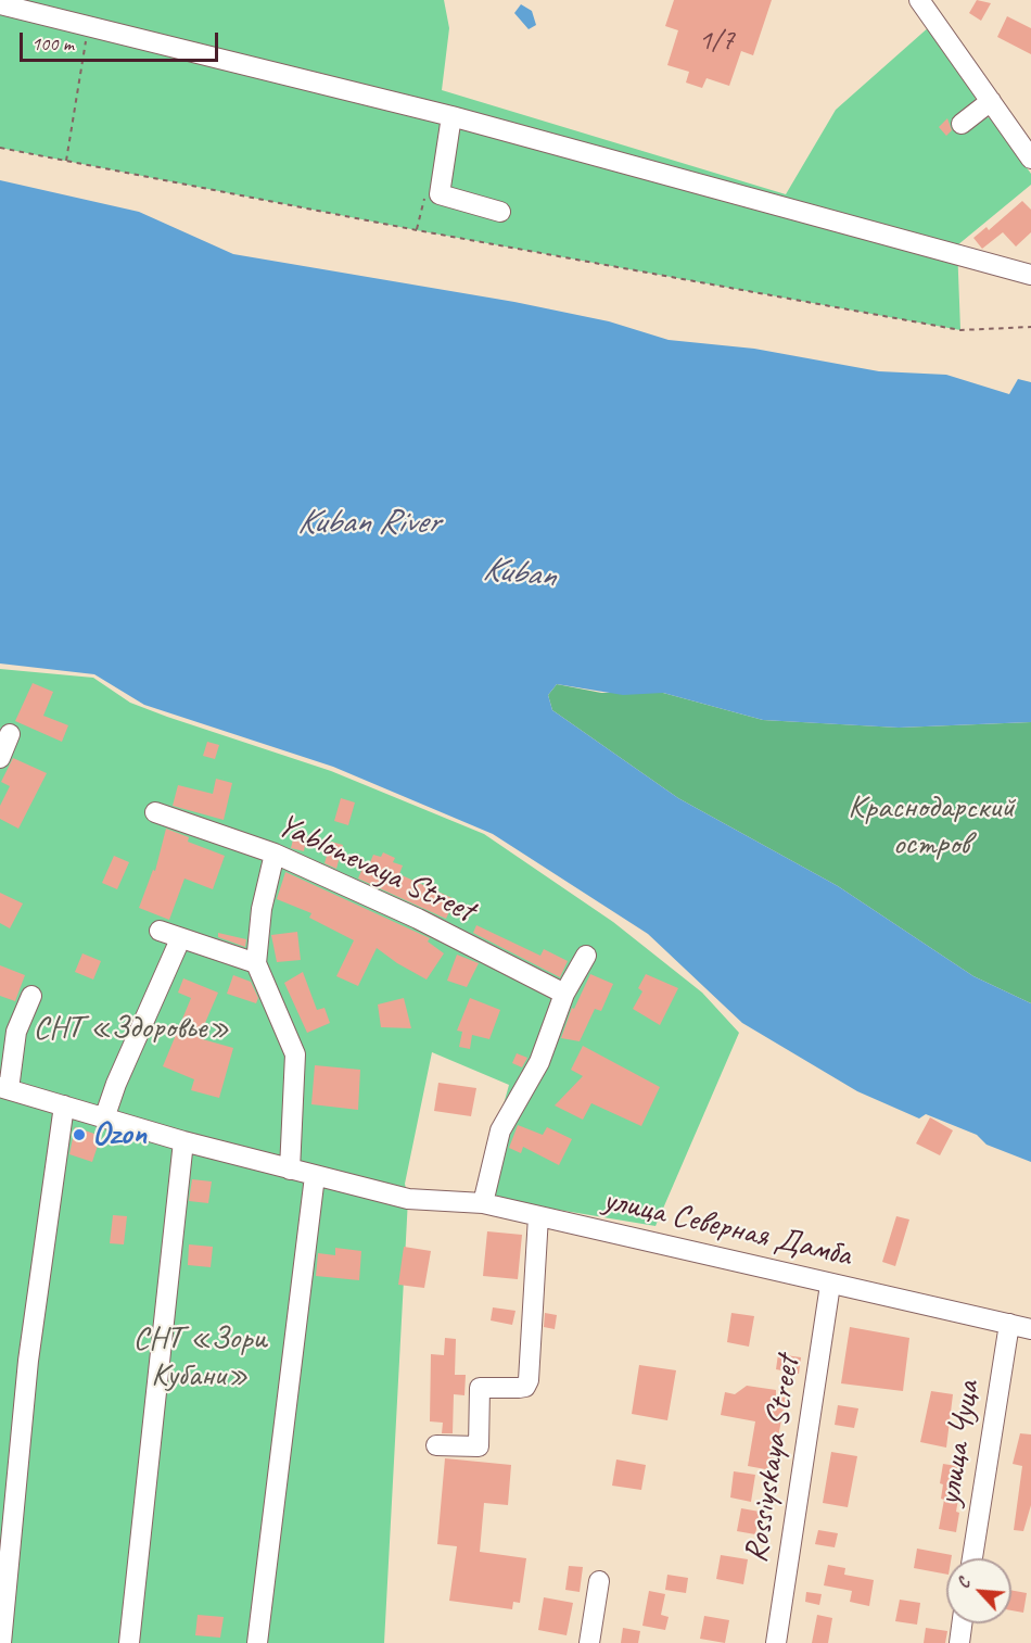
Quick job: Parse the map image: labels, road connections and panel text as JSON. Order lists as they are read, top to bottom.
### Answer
{
  "streets": {
    "street": [
      "Yablonevaya Street",
      "улица Северная Дамба",
      "улица Чуца",
      "Rossiyskaya Street"
    ]
  },
  "crossings": [
    ["улица Северная Дамба", "улица Чуца"],
    ["улица Северная Дамба", "Rossiyskaya Street"]
  ],
  "water": ["Kuban River", "Kuban"],
  "parks": ["Краснодарский остров", "СНТ «Здоровье»", "СНТ «Зори Кубани»"],
  "places": ["Ozon"],
  "house_numbers": ["1/7"],
  "scale_bar": "100 m",
  "north": "top left"
}
